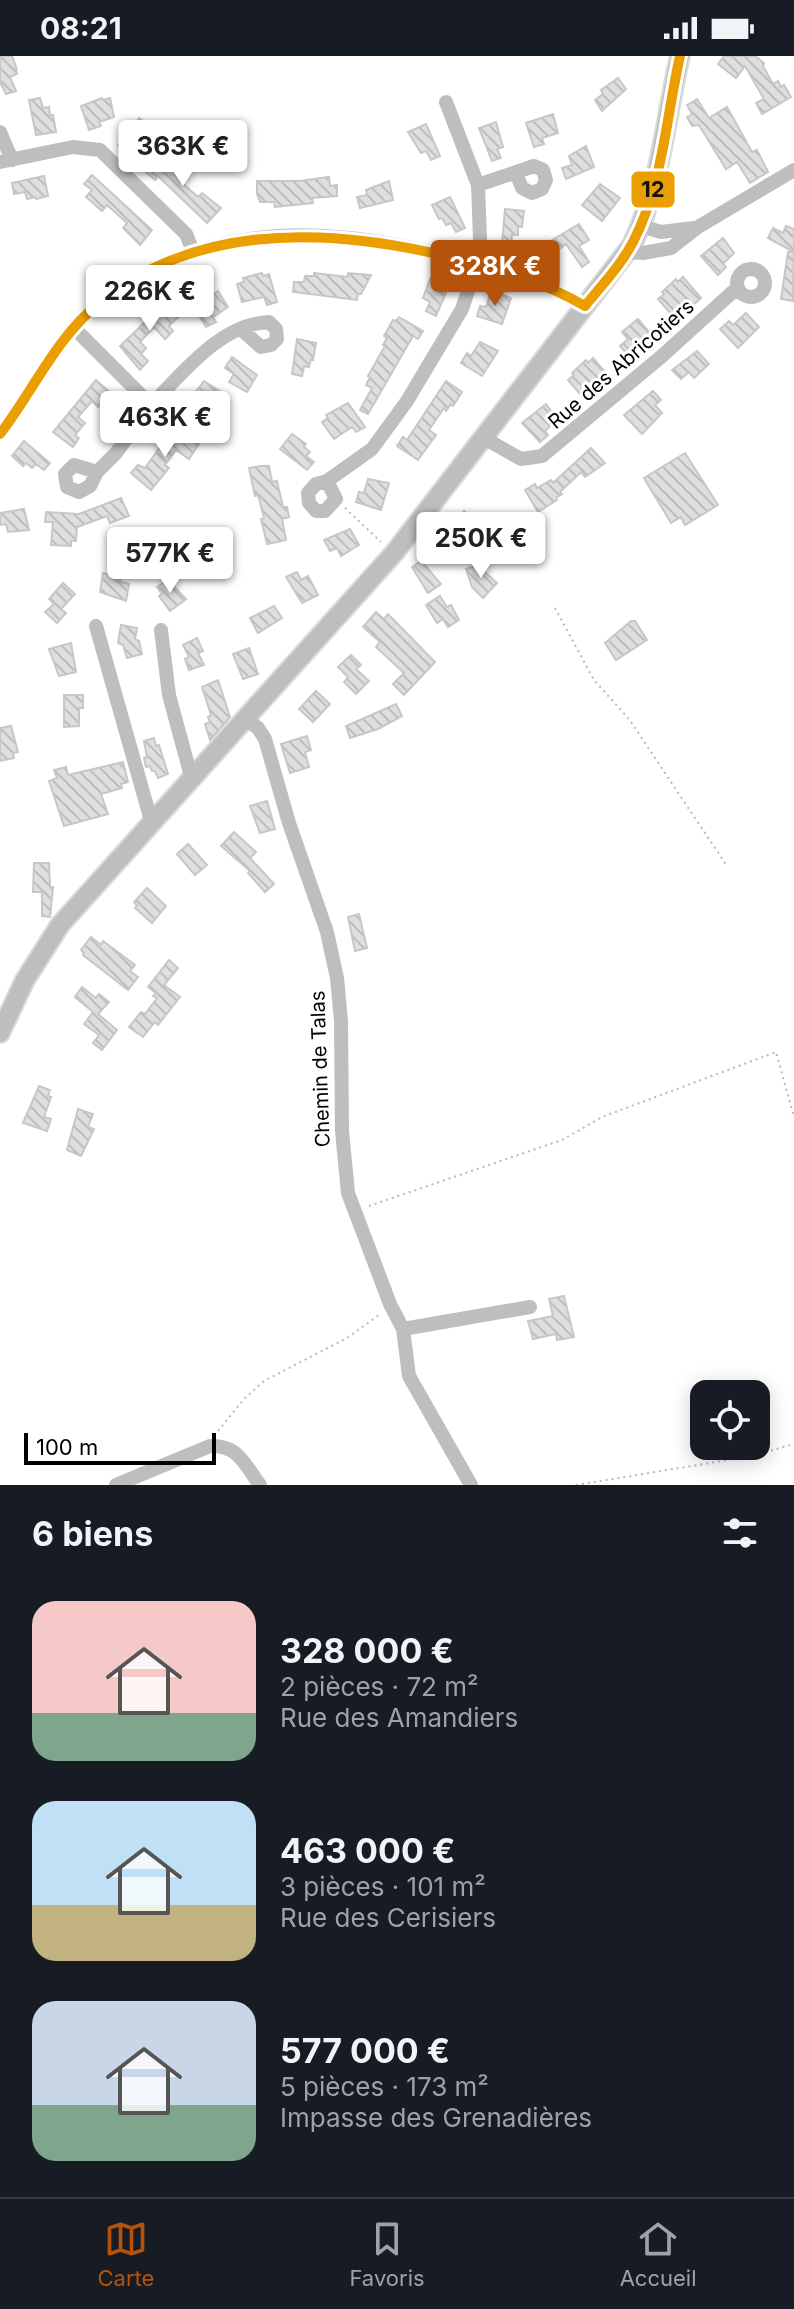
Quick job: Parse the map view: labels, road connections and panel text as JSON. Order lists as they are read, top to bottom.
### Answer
{
  "streets": {
    "street": ["Rue des Abricotiers", "Chemin de Talas"]
  },
  "lines": ["transit line 12"],
  "scale_bar": "100 m",
  "page": {
    "status": "08:21",
    "price": [
      "363K €",
      "328K €",
      "226K €",
      "463K €",
      "250K €",
      "577K €"
    ],
    "scale": "100 m",
    "heading": "6 biens",
    "list": [
      {
        "name": "328 000 €",
        "note": "2 pièces · 72 m² · Rue des Amandiers"
      },
      {
        "name": "463 000 €",
        "note": "3 pièces · 101 m² · Rue des Cerisiers"
      },
      {
        "name": "577 000 €",
        "note": "5 pièces · 173 m² · Impasse des Grenadières"
      }
    ],
    "tabs": ["Carte", "Favoris", "Accueil"]
  }
}
